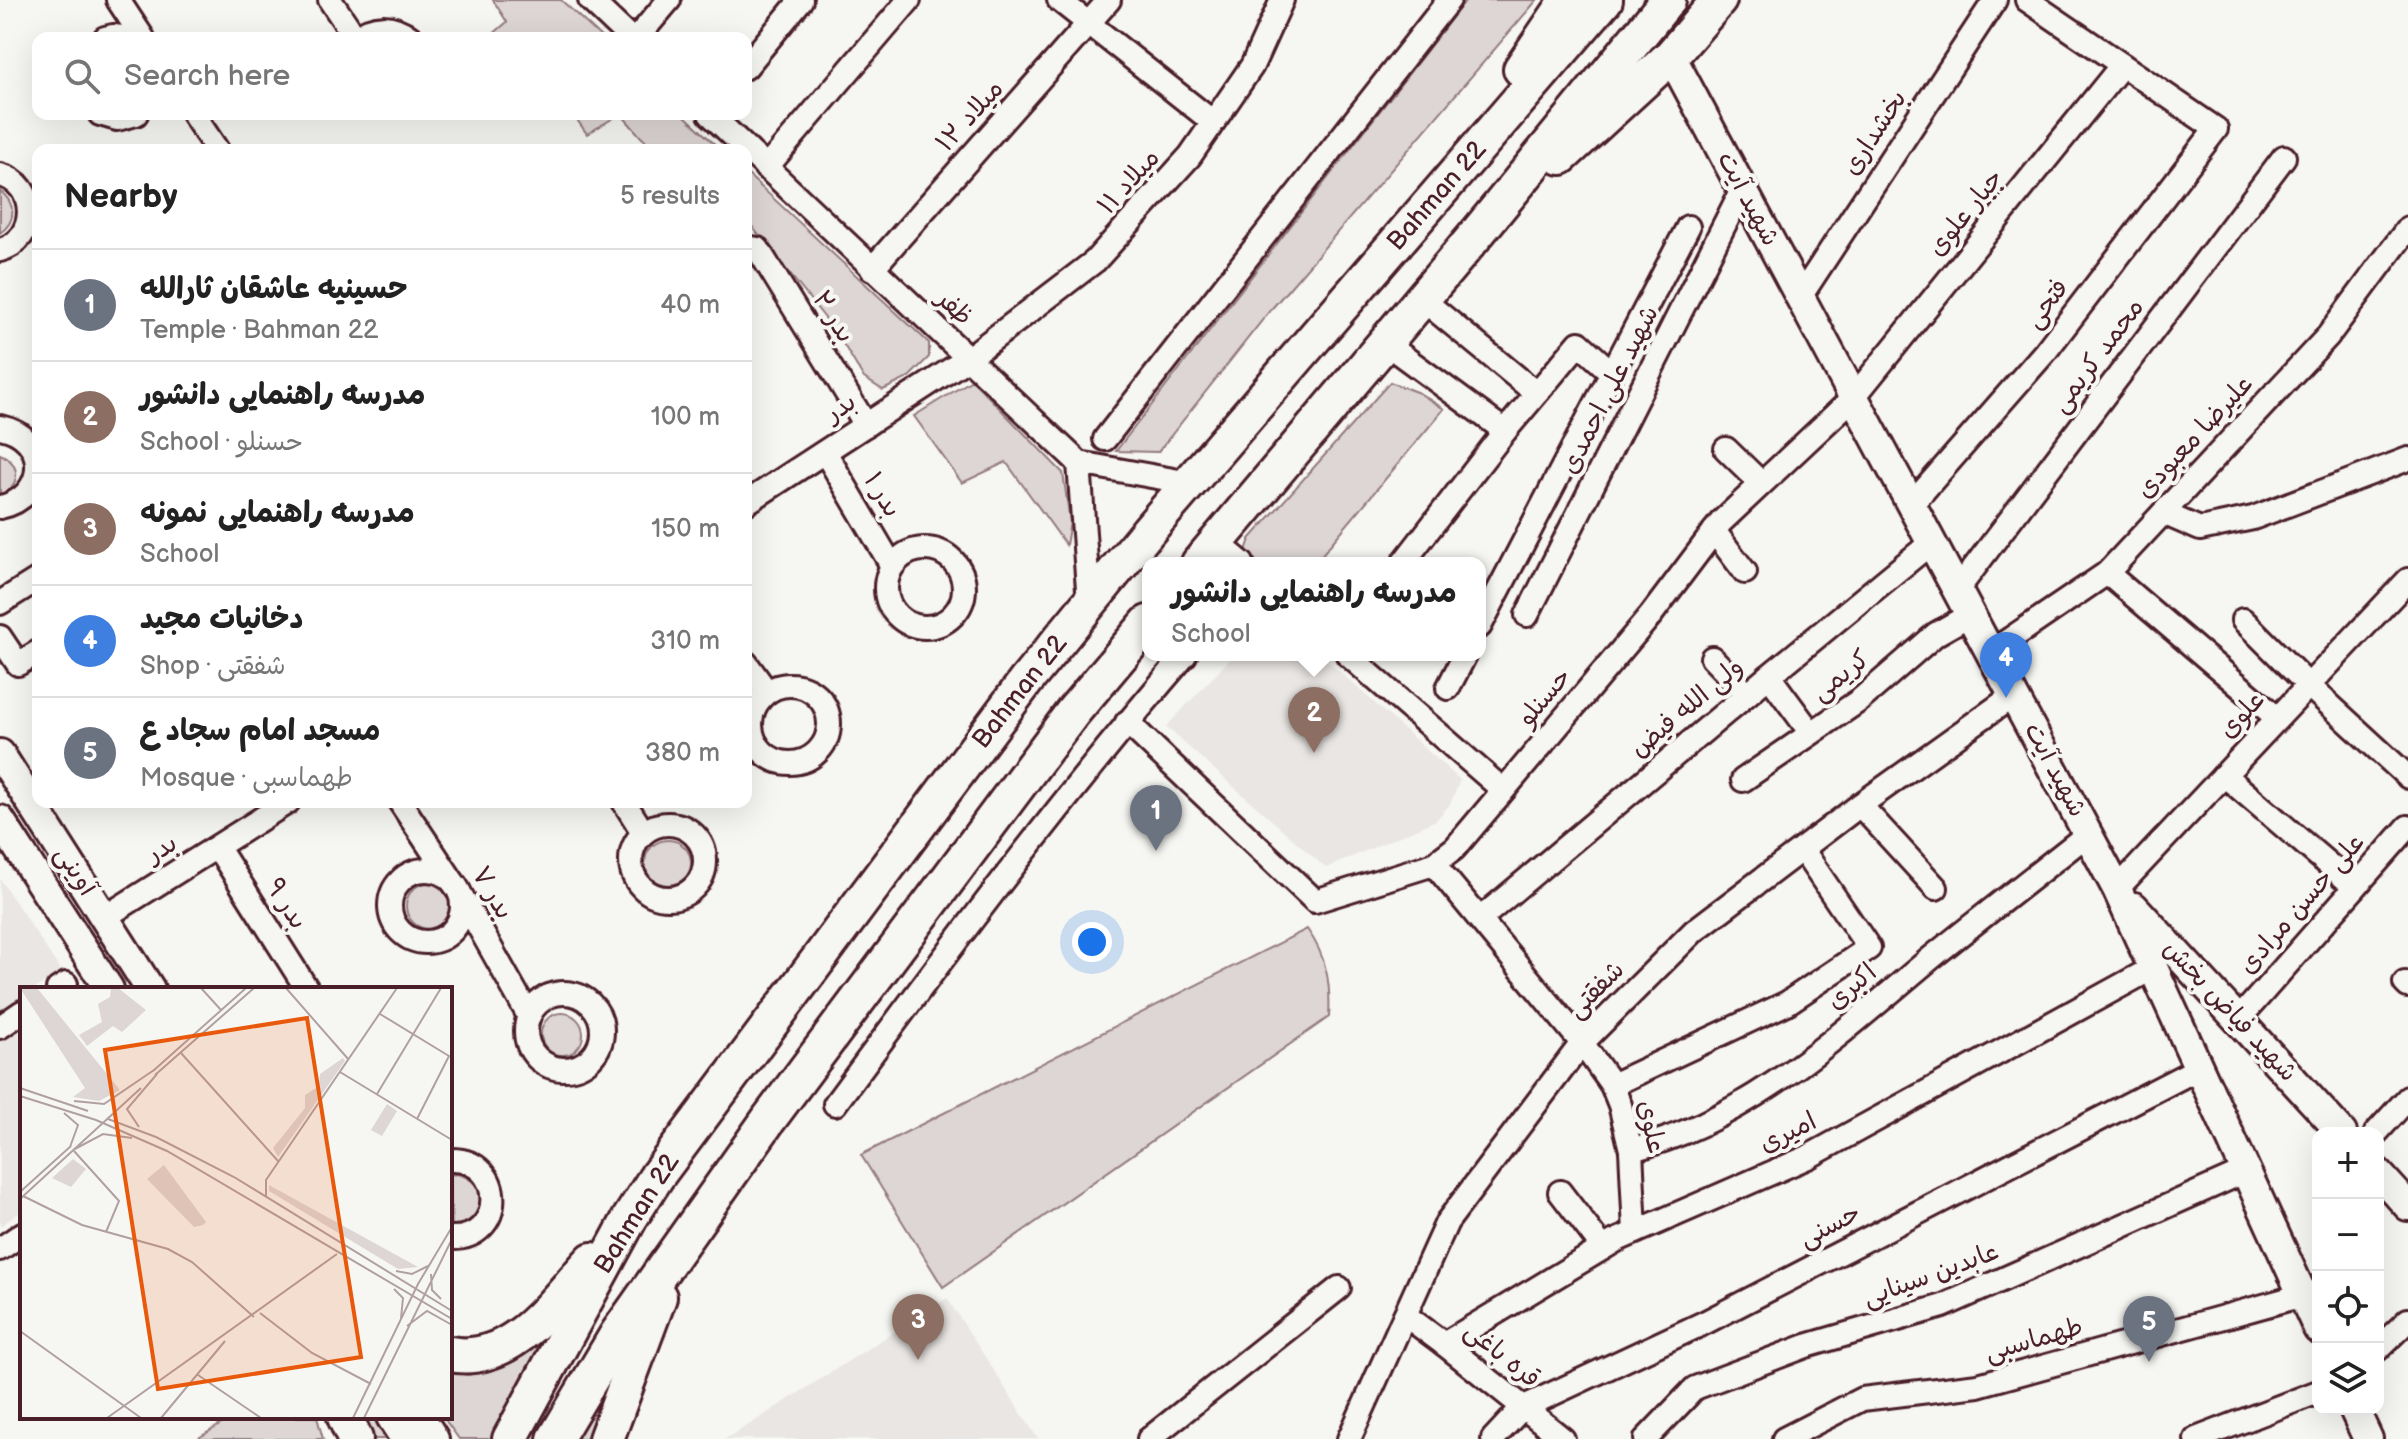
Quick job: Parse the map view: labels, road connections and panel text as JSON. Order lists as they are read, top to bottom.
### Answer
{
  "streets": {
    "highway": ["Bahman 22"],
    "main road": ["شهید آیت", "آوینی", "شهید فیاض بخش"],
    "street": [
      "میلاد ۱۲",
      "بخشداری",
      "میلاد ۱۱",
      "جبار علوی",
      "فتحی",
      "ظفر",
      "بدر ۲",
      "محمد کریمی",
      "شهید علی احمدی",
      "بدر",
      "علیرضا معبودی",
      "بدر ۱",
      "کریمی",
      "حسنلو",
      "ولی الله فیض",
      "علوی",
      "بدر ۷",
      "بدر ۹",
      "علی حسن مرادی",
      "اکبری",
      "شفقتی",
      "امیری",
      "حسنی",
      "عابدین سینایی",
      "طهماسبی",
      "قره باغی"
    ]
  },
  "crossings": [
    ["میلاد ۱۲", "ظفر"],
    ["بخشداری", "شهید آیت"],
    ["میلاد ۱۱", "ظفر"],
    ["میلاد ۱۱", "بدر"],
    ["شهید آیت", "جبار علوی"],
    ["شهید آیت", "فتحی"],
    ["شهید آیت", "محمد کریمی"],
    ["شهید آیت", "شهید علی احمدی"],
    ["شهید آیت", "علیرضا معبودی"],
    ["شهید آیت", "کریمی"],
    ["شهید آیت", "حسنلو"],
    ["شهید آیت", "ولی الله فیض"],
    ["شهید آیت", "علوی"],
    ["شهید آیت", "اکبری"],
    ["شهید آیت", "شفقتی"],
    ["شهید آیت", "شهید فیاض بخش"],
    ["شهید آیت", "امیری"],
    ["شهید آیت", "حسنی"],
    ["شهید آیت", "عابدین سینایی"],
    ["شهید آیت", "طهماسبی"],
    ["جبار علوی", "فتحی"],
    ["جبار علوی", "حسنلو"],
    ["ظفر", "بدر"],
    ["بدر ۲", "بدر"],
    ["بدر", "بدر ۱"],
    ["بدر", "آوینی"],
    ["بدر", "بدر ۹"],
    ["علوی", "اکبری"],
    ["علوی", "شفقتی"],
    ["علوی", "شهید فیاض بخش"],
    ["علوی", "امیری"],
    ["علی حسن مرادی", "شهید فیاض بخش"],
    ["شفقتی", "قره باغی"],
    ["امیری", "قره باغی"],
    ["حسنی", "قره باغی"]
  ],
  "page": {
    "search": "Search here",
    "heading": ["Nearby", "5 results"],
    "list": [
      {
        "mark": "1",
        "name": "حسینیه عاشقان ثارالله",
        "note": "Temple · Bahman 22",
        "value": "40 m"
      },
      {
        "mark": "2",
        "name": "مدرسه راهنمایی دانشور",
        "note": "School · حسنلو",
        "value": "100 m"
      },
      {
        "mark": "3",
        "name": "مدرسه راهنمایی نمونه",
        "note": "School",
        "value": "150 m"
      },
      {
        "mark": "4",
        "name": "دخانیات مجید",
        "note": "Shop · شفقتی",
        "value": "310 m"
      },
      {
        "mark": "5",
        "name": "مسجد امام سجاد ع",
        "note": "Mosque · طهماسبی",
        "value": "380 m"
      }
    ],
    "popup": ["مدرسه راهنمایی دانشور", "School"],
    "pins": [
      "4",
      "2",
      "1",
      "3",
      "5"
    ],
    "map_buttons": ["+", "−"]
  }
}
